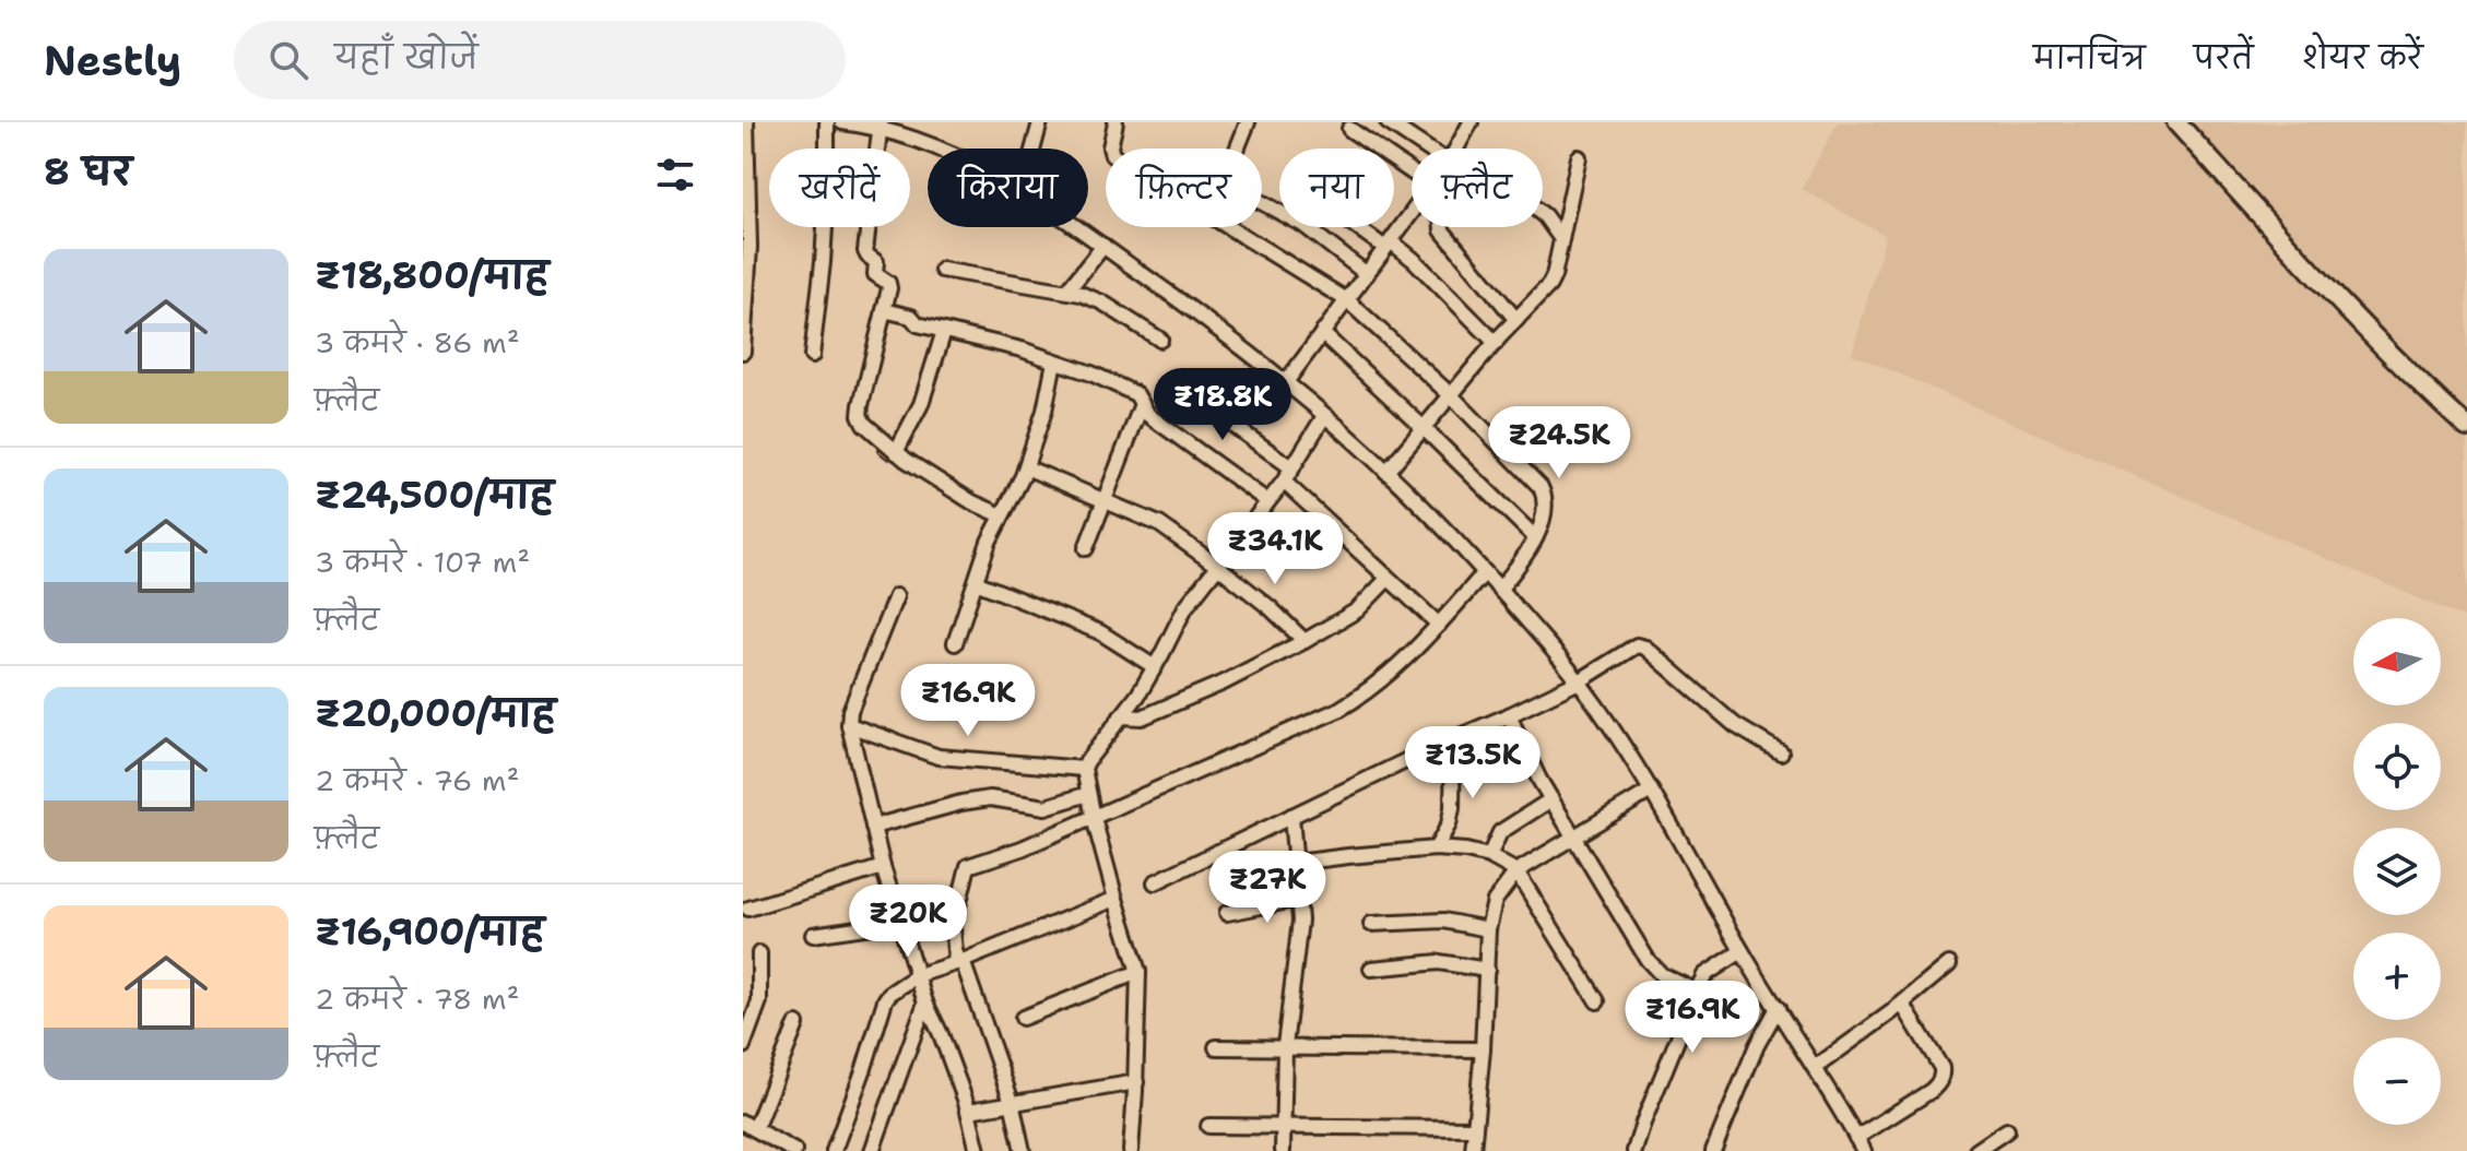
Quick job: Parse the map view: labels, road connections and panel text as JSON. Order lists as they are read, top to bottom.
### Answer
{
  "north": "left",
  "page": {
    "header": "Nestly",
    "search": "यहाँ खोजें",
    "nav": ["मानचित्र", "परतें", "शेयर करें"],
    "heading": "8 घर",
    "chip": [
      "खरीदें",
      "किराया",
      "फ़िल्टर",
      "नया",
      "फ़्लैट"
    ],
    "list": [
      {
        "name": "₹18,800/माह",
        "note": "3 कमरे · 86 m² · फ़्लैट"
      },
      {
        "name": "₹24,500/माह",
        "note": "3 कमरे · 107 m² · फ़्लैट"
      },
      {
        "name": "₹20,000/माह",
        "note": "2 कमरे · 76 m² · फ़्लैट"
      },
      {
        "name": "₹16,900/माह",
        "note": "2 कमरे · 78 m² · फ़्लैट"
      }
    ],
    "price": [
      "₹18.8K",
      "₹24.5K",
      "₹34.1K",
      "₹16.9K",
      "₹13.5K",
      "₹27K",
      "₹20K",
      "₹16.9K"
    ],
    "map_buttons": ["+", "−"]
  }
}
